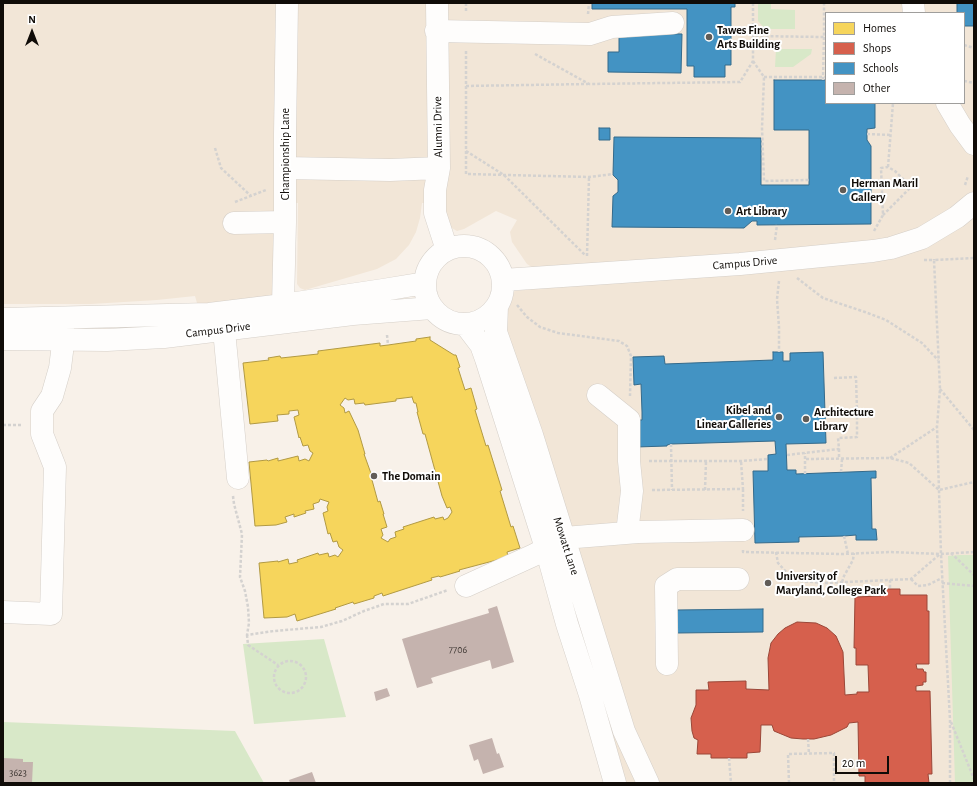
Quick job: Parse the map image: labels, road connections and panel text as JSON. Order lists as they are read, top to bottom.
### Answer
{
  "streets": {
    "street": [
      "Alumni Drive",
      "Championship Lane",
      "Campus Drive",
      "Mowatt Lane"
    ]
  },
  "crossings": [
    ["Alumni Drive", "Campus Drive"],
    ["Alumni Drive", "Mowatt Lane"],
    ["Championship Lane", "Campus Drive"],
    ["Campus Drive", "Mowatt Lane"]
  ],
  "places": [
    "Tawes Fine Arts Building",
    "Herman Maril Gallery",
    "Art Library",
    "Kibel and Linear Galleries",
    "Architecture Library",
    "The Domain",
    "University of Maryland, College Park"
  ],
  "house_numbers": ["7706", "3623"],
  "legend": [
    "Homes",
    "Shops",
    "Schools",
    "Other"
  ],
  "scale_bar": "20 m",
  "north": "top"
}
